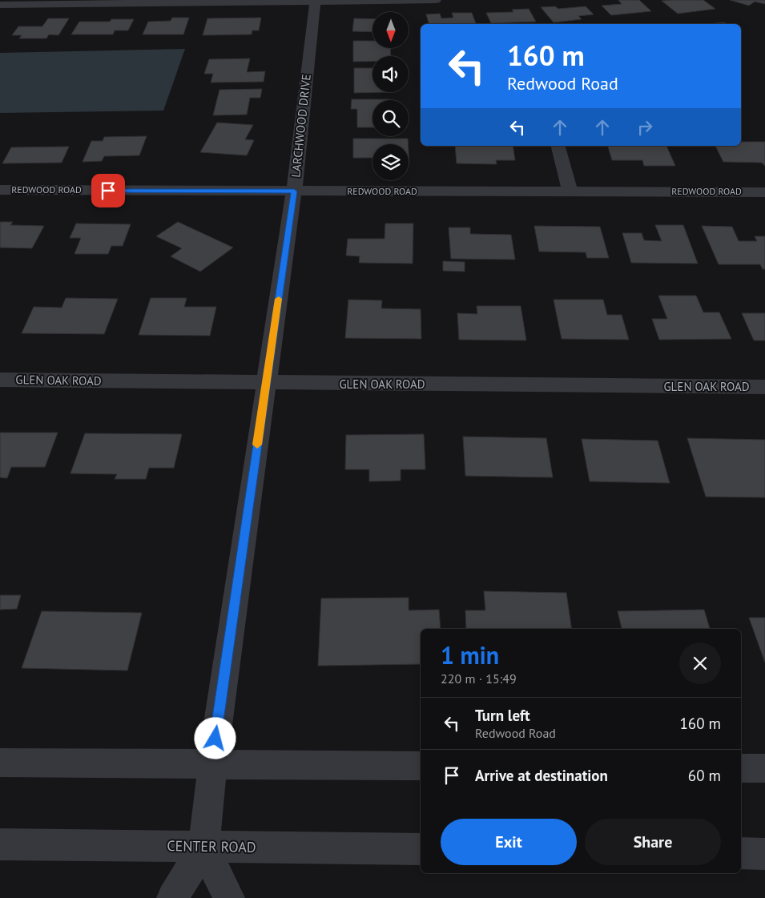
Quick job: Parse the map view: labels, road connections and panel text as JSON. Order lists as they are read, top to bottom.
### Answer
{
  "streets": {
    "street": [
      "LARCHWOOD DRIVE",
      "REDWOOD ROAD",
      "GLEN OAK ROAD",
      "CENTER ROAD"
    ]
  },
  "crossings": [
    ["LARCHWOOD DRIVE", "REDWOOD ROAD"],
    ["LARCHWOOD DRIVE", "GLEN OAK ROAD"],
    ["LARCHWOOD DRIVE", "CENTER ROAD"]
  ],
  "north": "bottom",
  "page": {
    "turn": ["160 m", "Redwood Road"],
    "heading": ["1 min", "220 m · 15:49"],
    "list": [
      {
        "name": "Turn left",
        "note": "Redwood Road",
        "value": "160 m"
      },
      {
        "name": "Arrive at destination",
        "value": "60 m"
      }
    ],
    "buttons": ["Exit", "Share"]
  }
}
